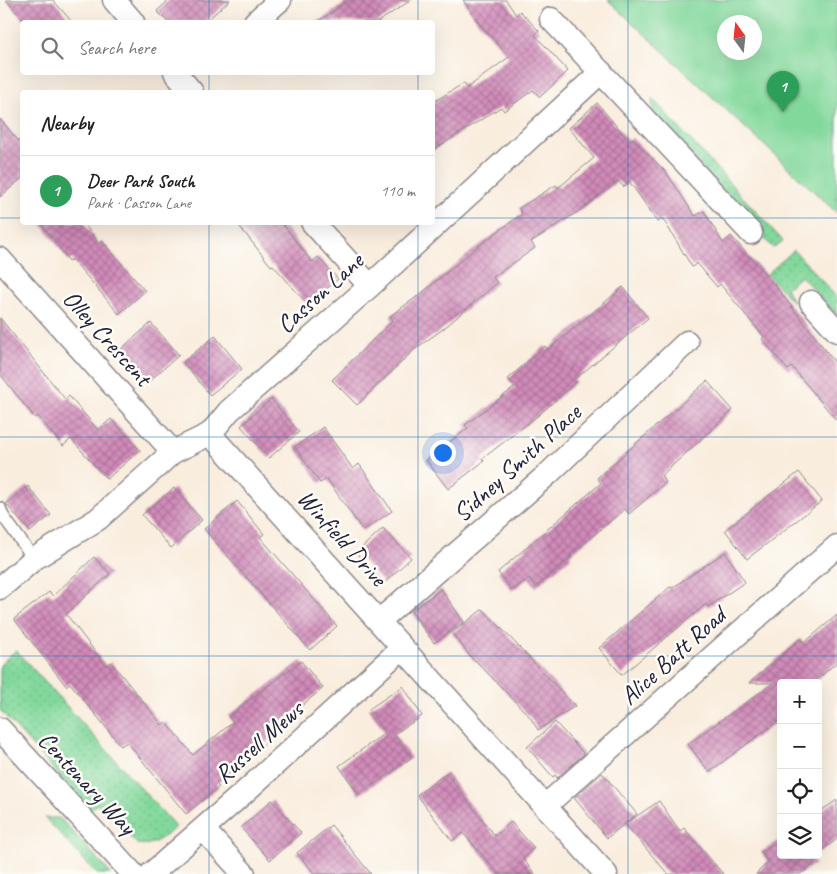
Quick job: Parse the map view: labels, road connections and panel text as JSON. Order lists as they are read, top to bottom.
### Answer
{
  "streets": {
    "street": [
      "Casson Lane",
      "Olley Crescent",
      "Sidney Smith Place",
      "Winfield Drive",
      "Alice Batt Road",
      "Russell Mews",
      "Centenary Way"
    ]
  },
  "crossings": [
    ["Casson Lane", "Winfield Drive"],
    ["Sidney Smith Place", "Winfield Drive"],
    ["Winfield Drive", "Alice Batt Road"],
    ["Winfield Drive", "Russell Mews"]
  ],
  "north": "top",
  "page": {
    "search": "Search here",
    "pins": "1",
    "heading": "Nearby",
    "list": [
      {
        "mark": "1",
        "name": "Deer Park South",
        "note": "Park · Casson Lane",
        "value": "110 m"
      }
    ],
    "map_buttons": ["+", "−"]
  }
}
